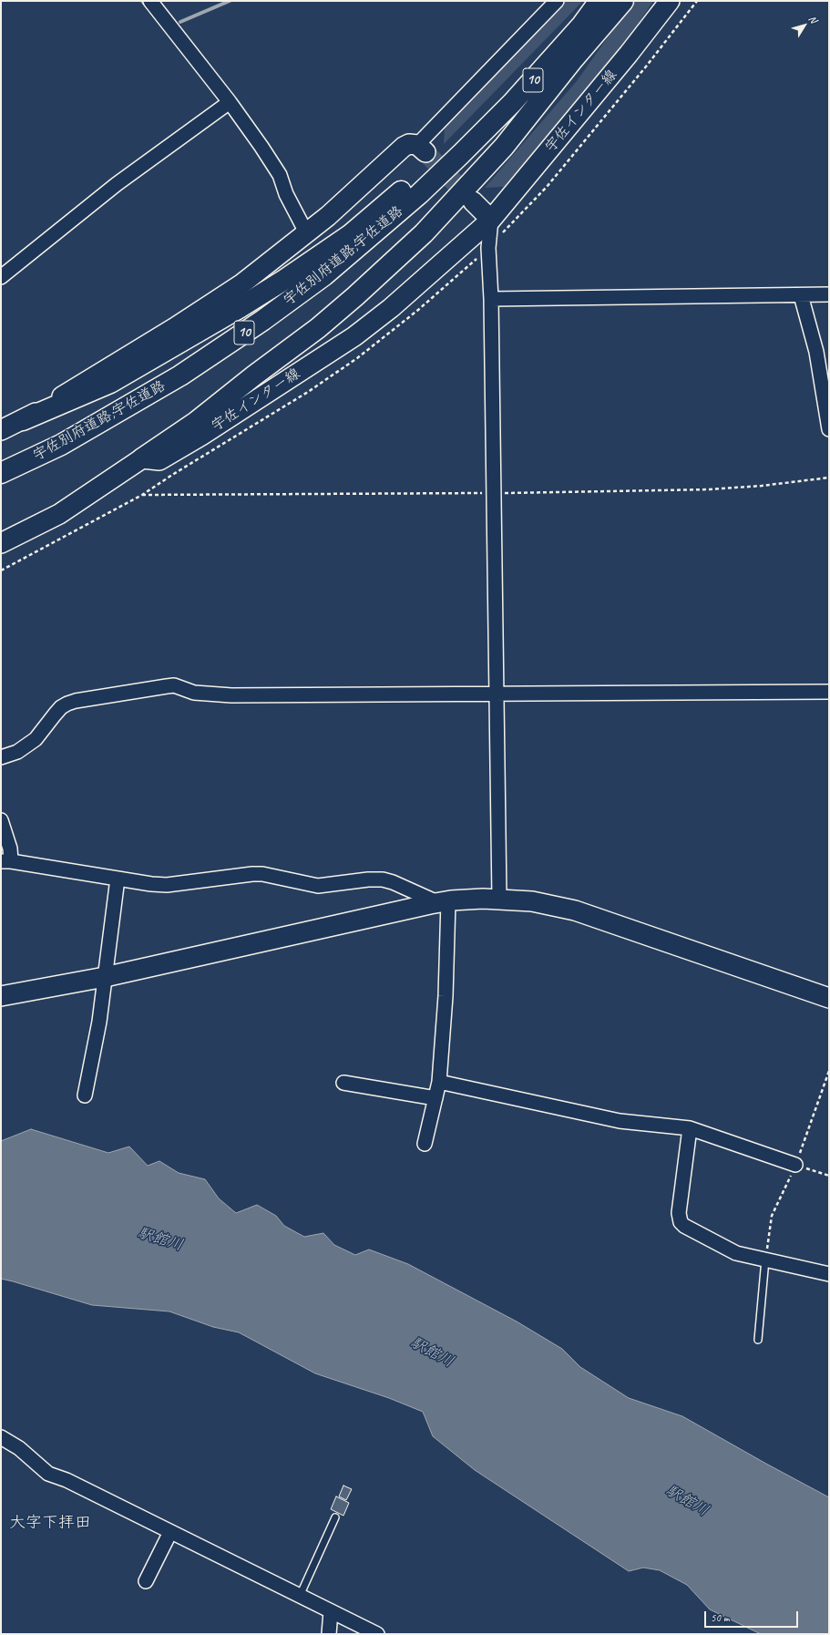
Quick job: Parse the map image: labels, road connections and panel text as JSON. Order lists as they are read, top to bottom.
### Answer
{
  "streets": {
    "highway": ["10", "宇佐別府道路;宇佐道路"],
    "main road": ["宇佐インター線"]
  },
  "districts": ["大字下拝田"],
  "water": ["駅館川"],
  "scale_bar": "50 m",
  "north": "top right"
}
